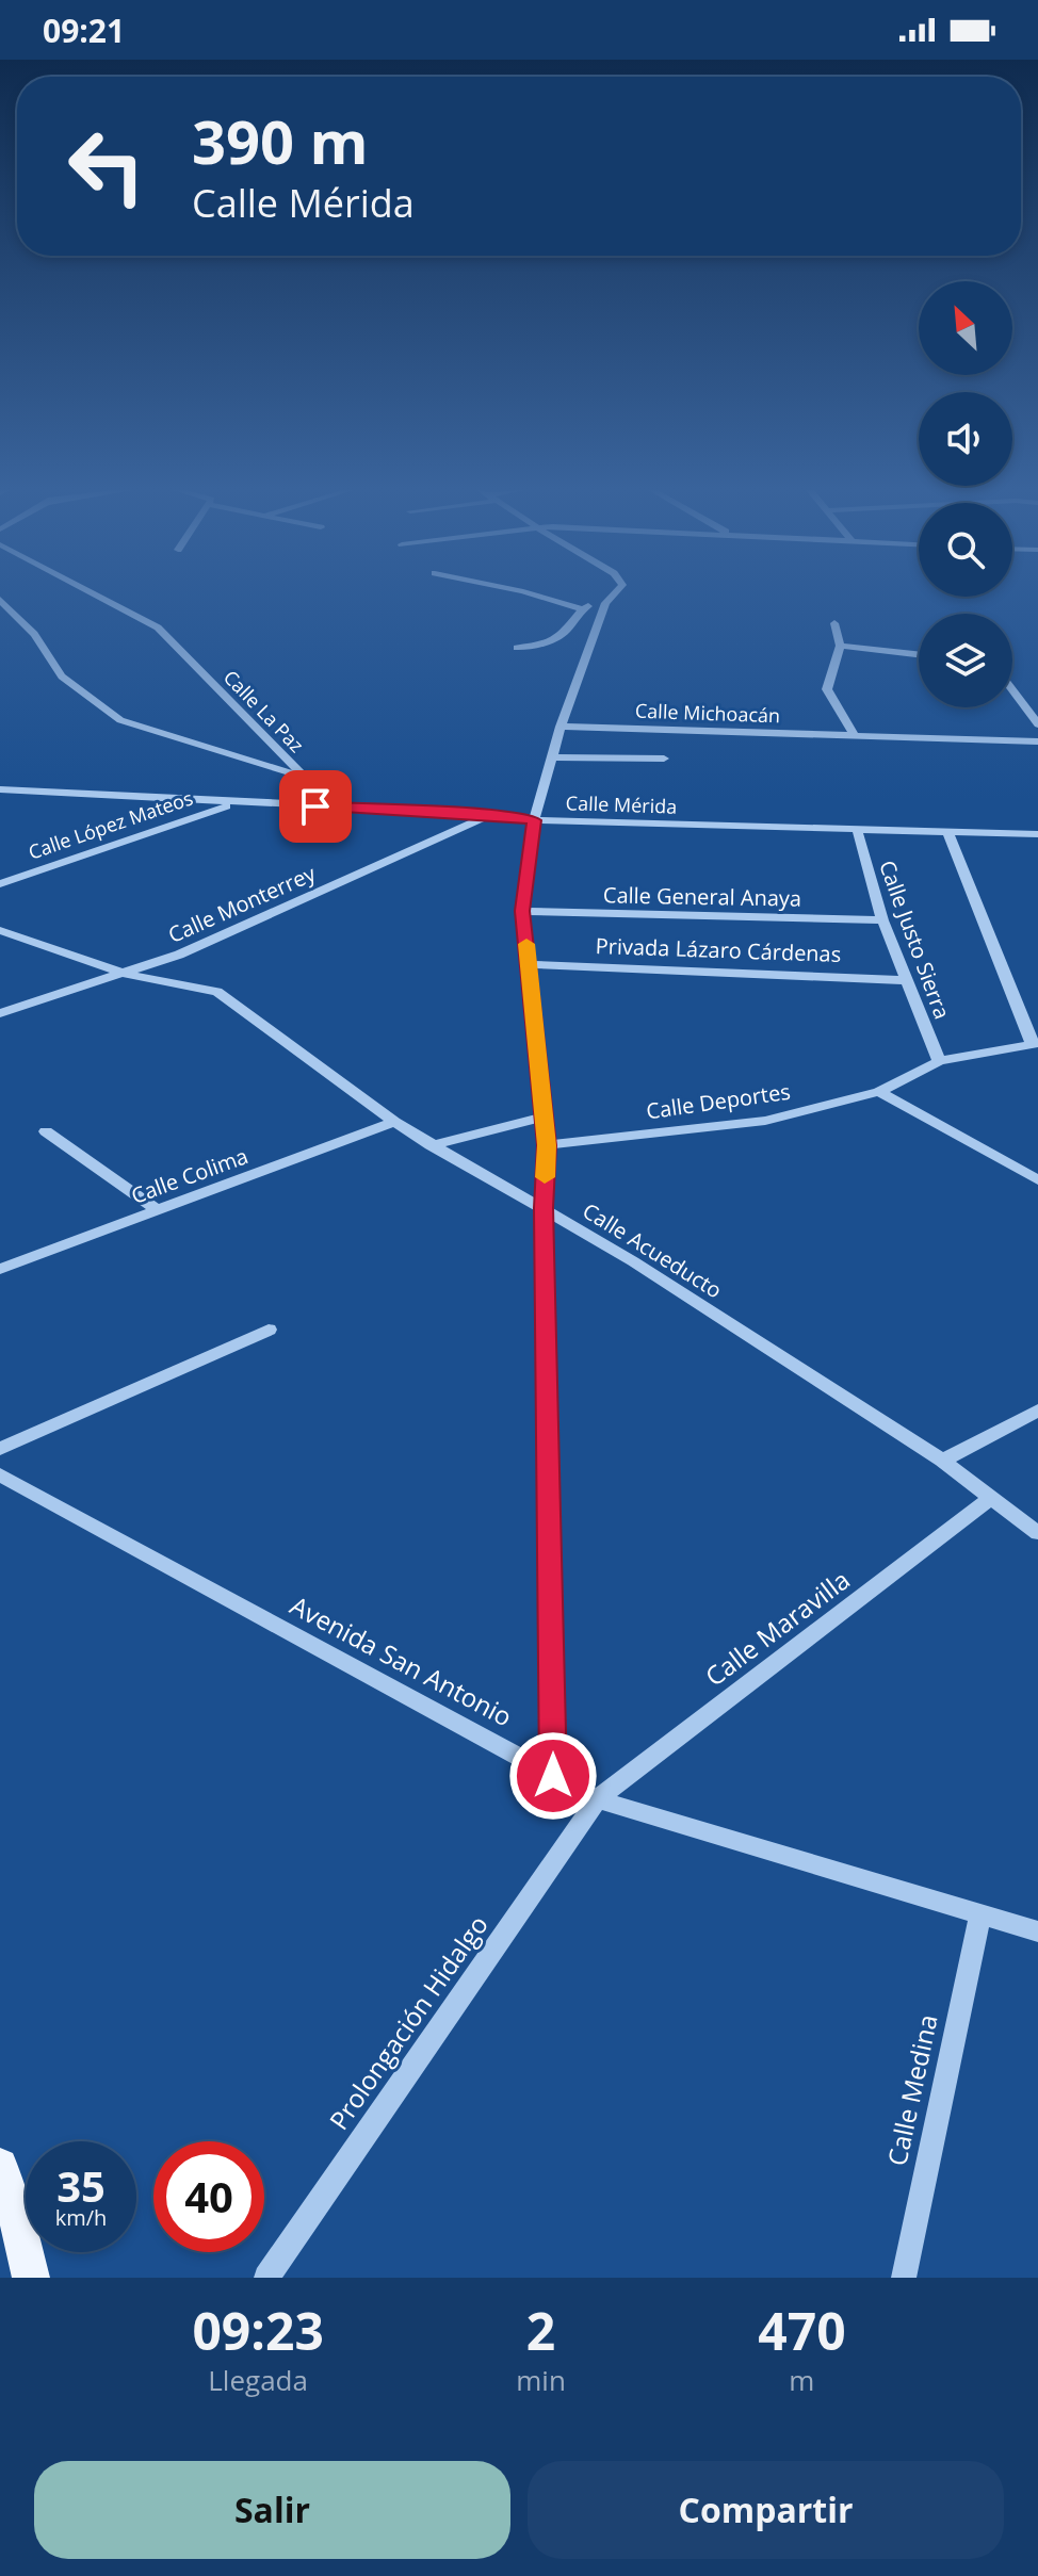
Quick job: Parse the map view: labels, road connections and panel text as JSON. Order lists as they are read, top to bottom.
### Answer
{
  "streets": {
    "street": [
      "Calle La Paz",
      "Calle Michoacán",
      "Calle Mérida",
      "Calle López Mateos",
      "Calle General Anaya",
      "Calle Monterrey",
      "Calle Justo Sierra",
      "Privada Lázaro Cárdenas",
      "Calle Deportes",
      "Calle Colima",
      "Calle Acueducto",
      "Calle Maravilla",
      "Avenida San Antonio",
      "Prolongación Hidalgo",
      "Calle Medina"
    ]
  },
  "crossings": [
    ["Calle La Paz", "Calle Mérida"],
    ["Calle Mérida", "Calle López Mateos"],
    ["Calle Mérida", "Calle Monterrey"],
    ["Calle Mérida", "Calle Justo Sierra"],
    ["Calle General Anaya", "Calle Justo Sierra"],
    ["Calle Monterrey", "Calle Acueducto"],
    ["Calle Justo Sierra", "Privada Lázaro Cárdenas"],
    ["Calle Justo Sierra", "Calle Deportes"],
    ["Calle Colima", "Calle Acueducto"],
    ["Calle Acueducto", "Calle Maravilla"],
    ["Calle Maravilla", "Avenida San Antonio"],
    ["Calle Maravilla", "Prolongación Hidalgo"],
    ["Avenida San Antonio", "Prolongación Hidalgo"],
    ["Avenida San Antonio", "Calle Medina"]
  ],
  "north": "top left",
  "page": {
    "status": "09:21",
    "turn": ["390 m", "Calle Mérida"],
    "speed": "35 km/h",
    "limit": "40",
    "eta": [
      "09:23",
      "Llegada",
      "2",
      "min",
      "470",
      "m"
    ],
    "buttons": ["Salir", "Compartir"]
  }
}
